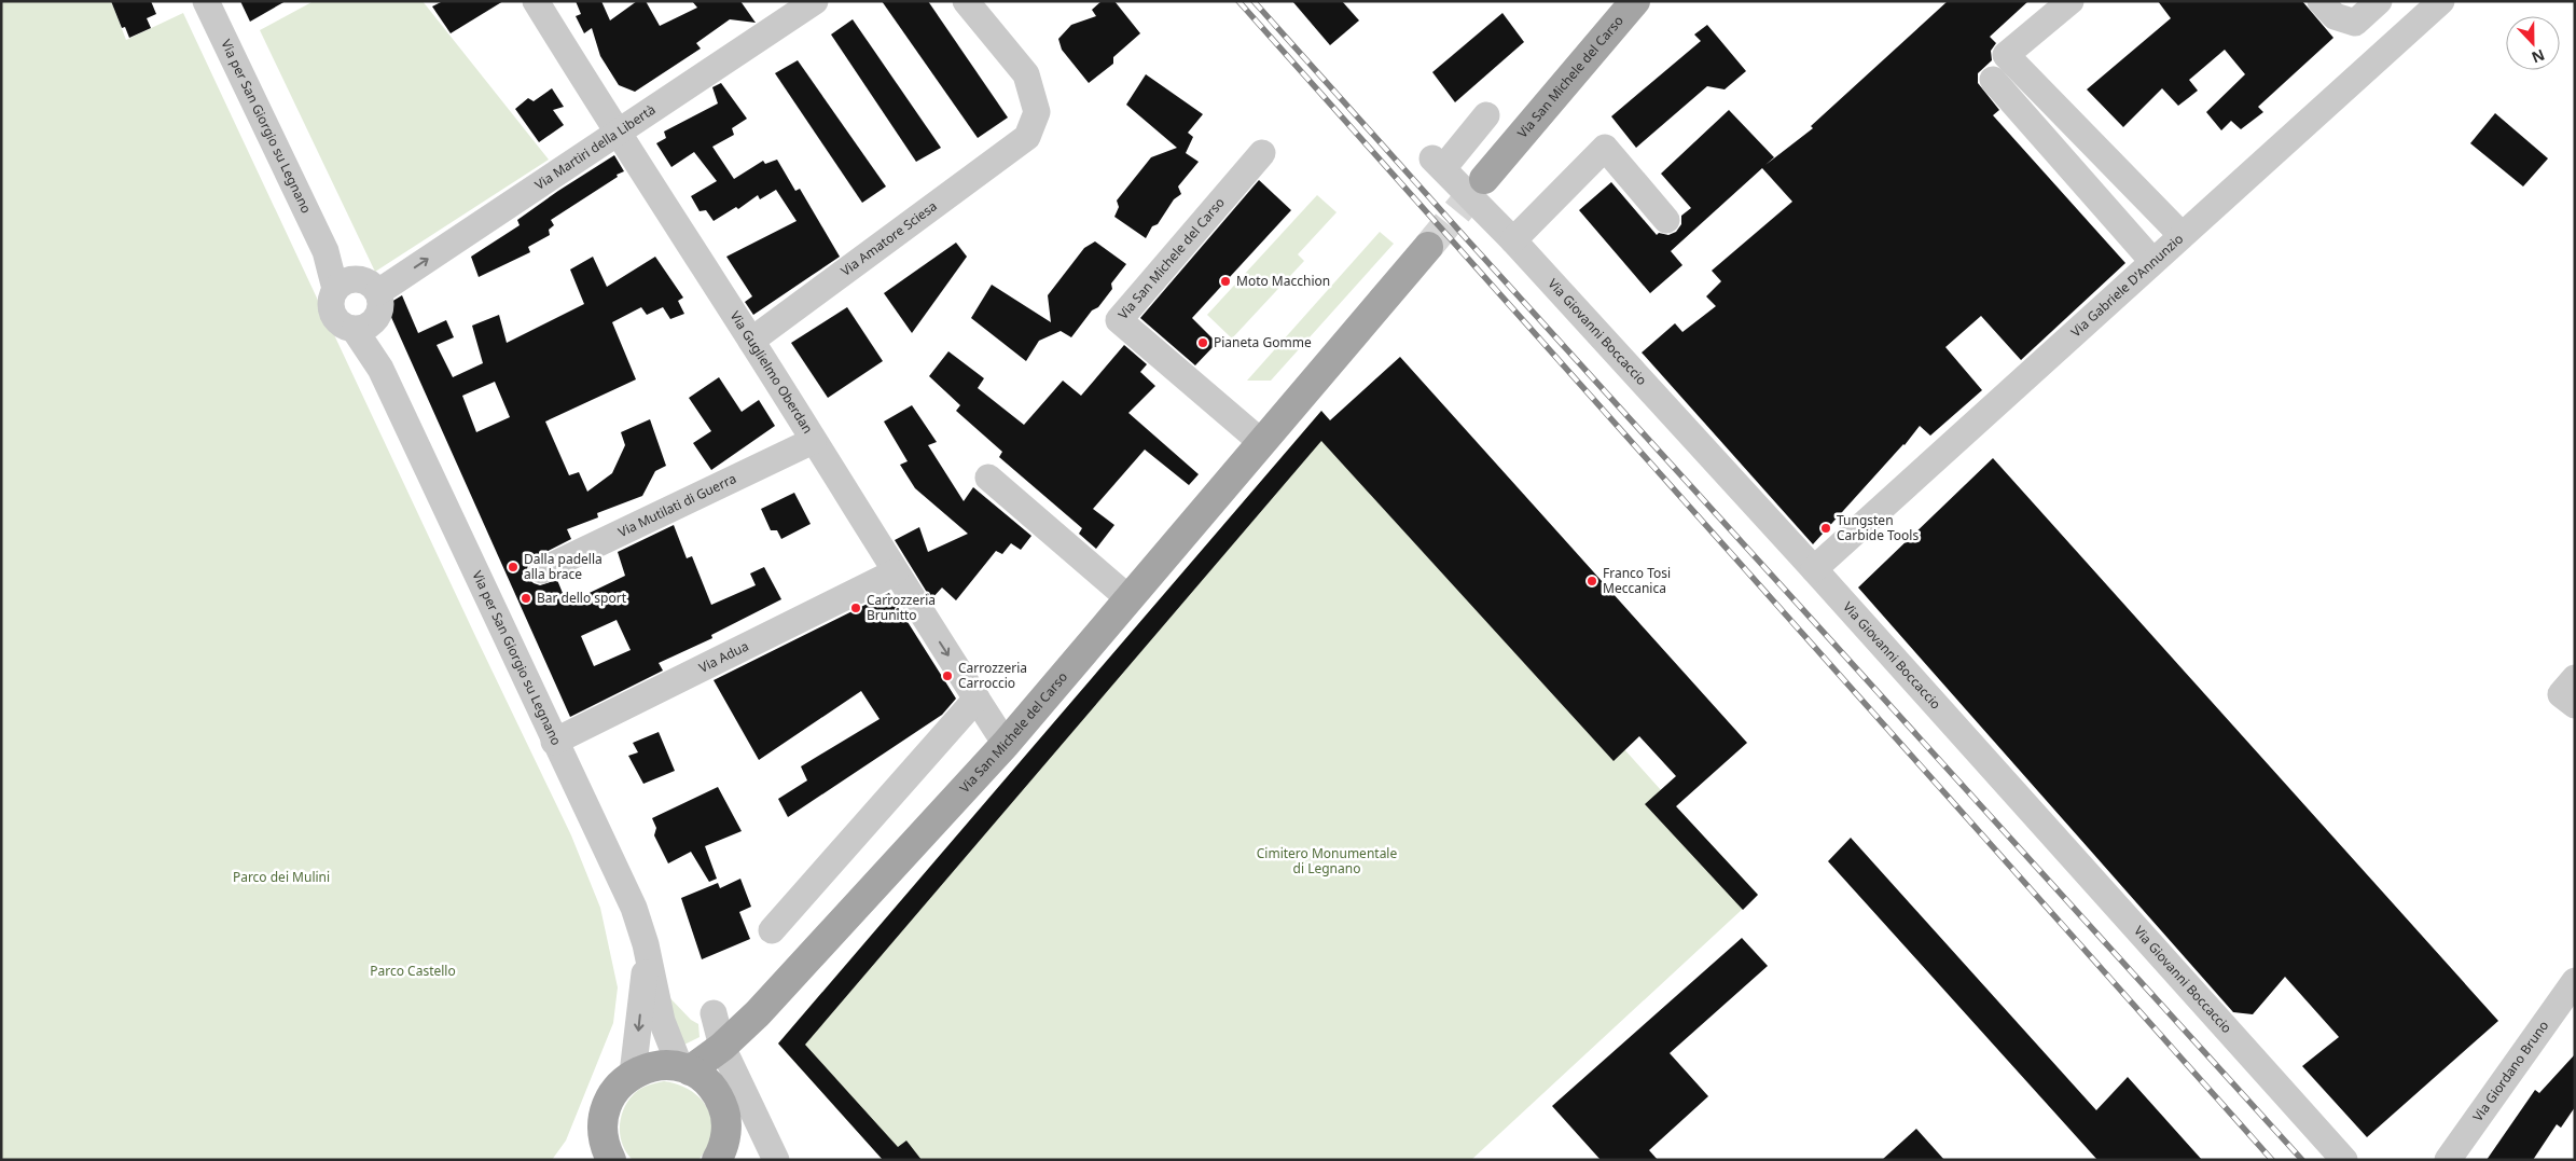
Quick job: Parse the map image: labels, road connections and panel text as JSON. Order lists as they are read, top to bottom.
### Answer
{
  "streets": {
    "main road": ["Via San Michele del Carso"],
    "street": [
      "Via per San Giorgio su Legnano",
      "Via Martiri della Libertà",
      "Via Amatore Sciesa",
      "Via Gabriele D'Annunzio",
      "Via Giovanni Boccaccio",
      "Via Guglielmo Oberdan",
      "Via Mutilati di Guerra",
      "Via Adua",
      "Via Giordano Bruno"
    ]
  },
  "crossings": [
    ["Via San Michele del Carso", "Via per San Giorgio su Legnano"],
    ["Via San Michele del Carso", "Via Guglielmo Oberdan"],
    ["Via per San Giorgio su Legnano", "Via Martiri della Libertà"],
    ["Via per San Giorgio su Legnano", "Via Adua"],
    ["Via Martiri della Libertà", "Via Guglielmo Oberdan"],
    ["Via Amatore Sciesa", "Via Guglielmo Oberdan"],
    ["Via Gabriele D'Annunzio", "Via Giovanni Boccaccio"],
    ["Via Guglielmo Oberdan", "Via Mutilati di Guerra"],
    ["Via Guglielmo Oberdan", "Via Adua"]
  ],
  "one_way": ["Via Martiri della Libertà"],
  "parks": ["Cimitero Monumentale di Legnano", "Parco dei Mulini", "Parco Castello"],
  "places": [
    "Moto Macchion",
    "Pianeta Gomme",
    "Tungsten Carbide Tools",
    "Dalla padella alla brace",
    "Franco Tosi Meccanica",
    "Bar dello sport",
    "Carrozzeria Brunitto",
    "Carrozzeria Carroccio"
  ],
  "north": "bottom"
}
